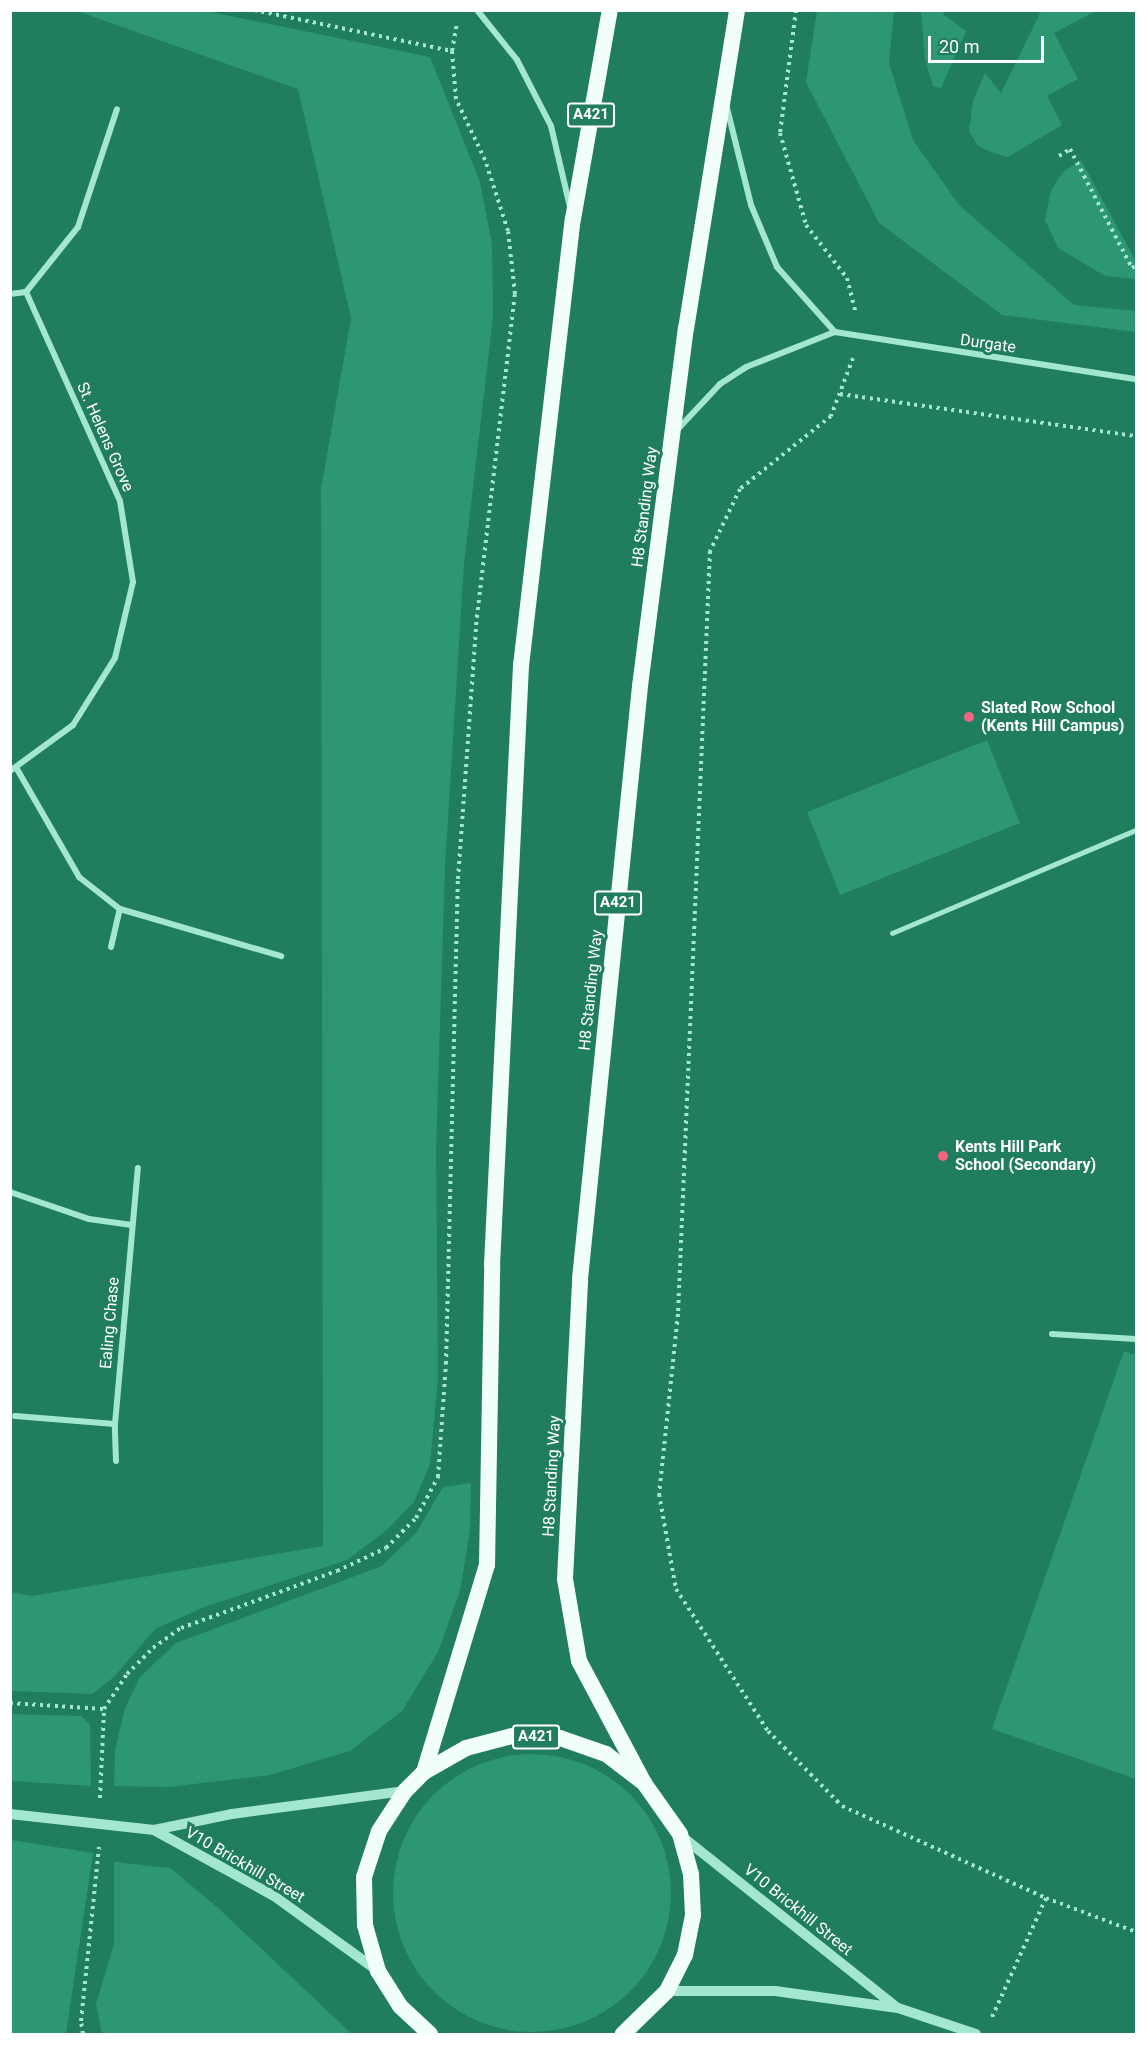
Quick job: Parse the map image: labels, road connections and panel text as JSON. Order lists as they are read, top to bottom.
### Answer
{
  "streets": {
    "highway": ["A421", "H8 Standing Way"],
    "street": [
      "Durgate",
      "St. Helens Grove",
      "Ealing Chase",
      "V10 Brickhill Street"
    ]
  },
  "crossings": [
    ["A421", "H8 Standing Way"],
    ["A421", "V10 Brickhill Street"],
    ["Durgate", "H8 Standing Way"]
  ],
  "places": ["Slated Row School (Kents Hill Campus)", "Kents Hill Park School (Secondary)"],
  "scale_bar": "20 m"
}
